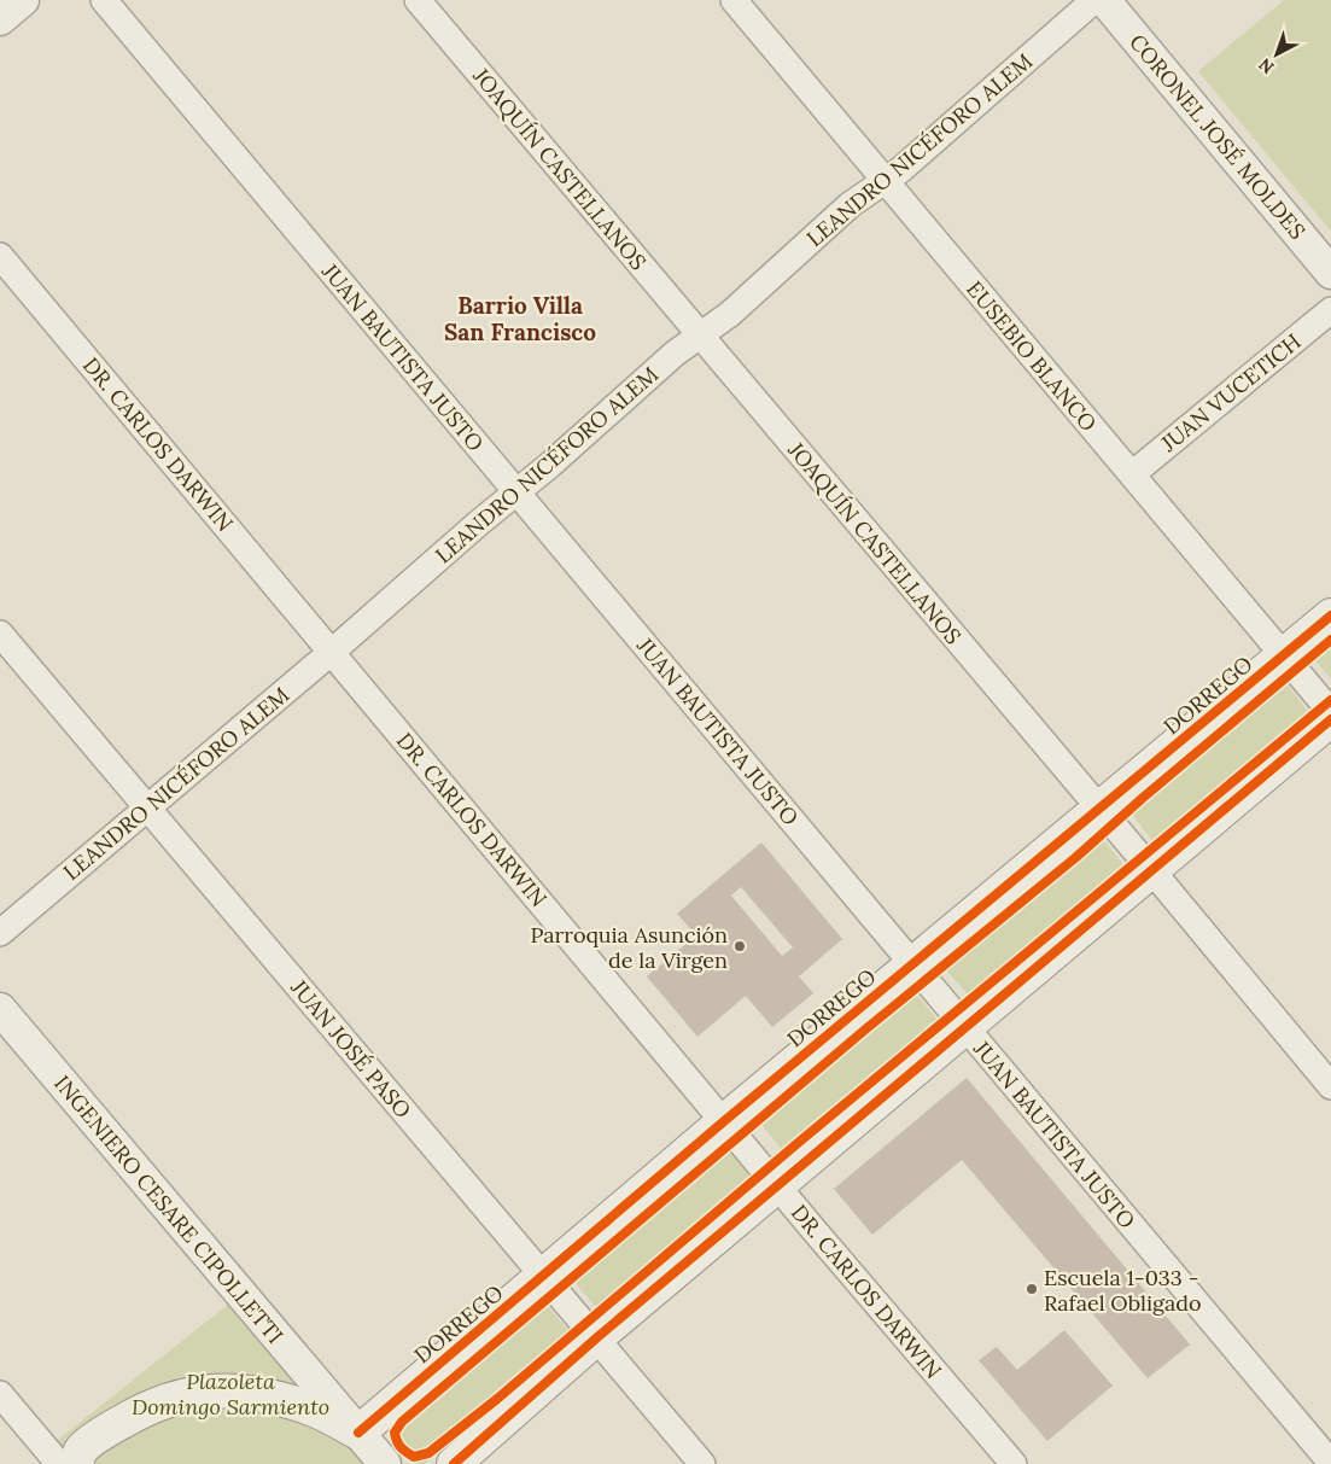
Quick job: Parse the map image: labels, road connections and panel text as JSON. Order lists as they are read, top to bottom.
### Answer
{
  "streets": {
    "main road": ["DORREGO"],
    "street": [
      "CORONEL JOSÉ MOLDES",
      "LEANDRO NICÉFORO ALEM",
      "JOAQUÍN CASTELLANOS",
      "EUSEBIO BLANCO",
      "JUAN BAUTISTA JUSTO",
      "JUAN VUCETICH",
      "DR. CARLOS DARWIN",
      "JUAN JOSÉ PASO",
      "INGENIERO CESARE CIPOLLETTI"
    ]
  },
  "crossings": [
    ["LEANDRO NICÉFORO ALEM", "JOAQUÍN CASTELLANOS"],
    ["LEANDRO NICÉFORO ALEM", "EUSEBIO BLANCO"],
    ["LEANDRO NICÉFORO ALEM", "JUAN BAUTISTA JUSTO"],
    ["LEANDRO NICÉFORO ALEM", "DR. CARLOS DARWIN"],
    ["LEANDRO NICÉFORO ALEM", "JUAN JOSÉ PASO"],
    ["JOAQUÍN CASTELLANOS", "DORREGO"],
    ["EUSEBIO BLANCO", "JUAN VUCETICH"],
    ["EUSEBIO BLANCO", "DORREGO"],
    ["JUAN BAUTISTA JUSTO", "DORREGO"],
    ["DR. CARLOS DARWIN", "DORREGO"],
    ["DORREGO", "JUAN JOSÉ PASO"],
    ["DORREGO", "INGENIERO CESARE CIPOLLETTI"]
  ],
  "districts": ["Barrio Villa San Francisco"],
  "parks": ["Plazoleta Domingo Sarmiento"],
  "places": ["Parroquia Asunción de la Virgen", "Escuela 1-033 - Rafael Obligado"],
  "north": "bottom left"
}
